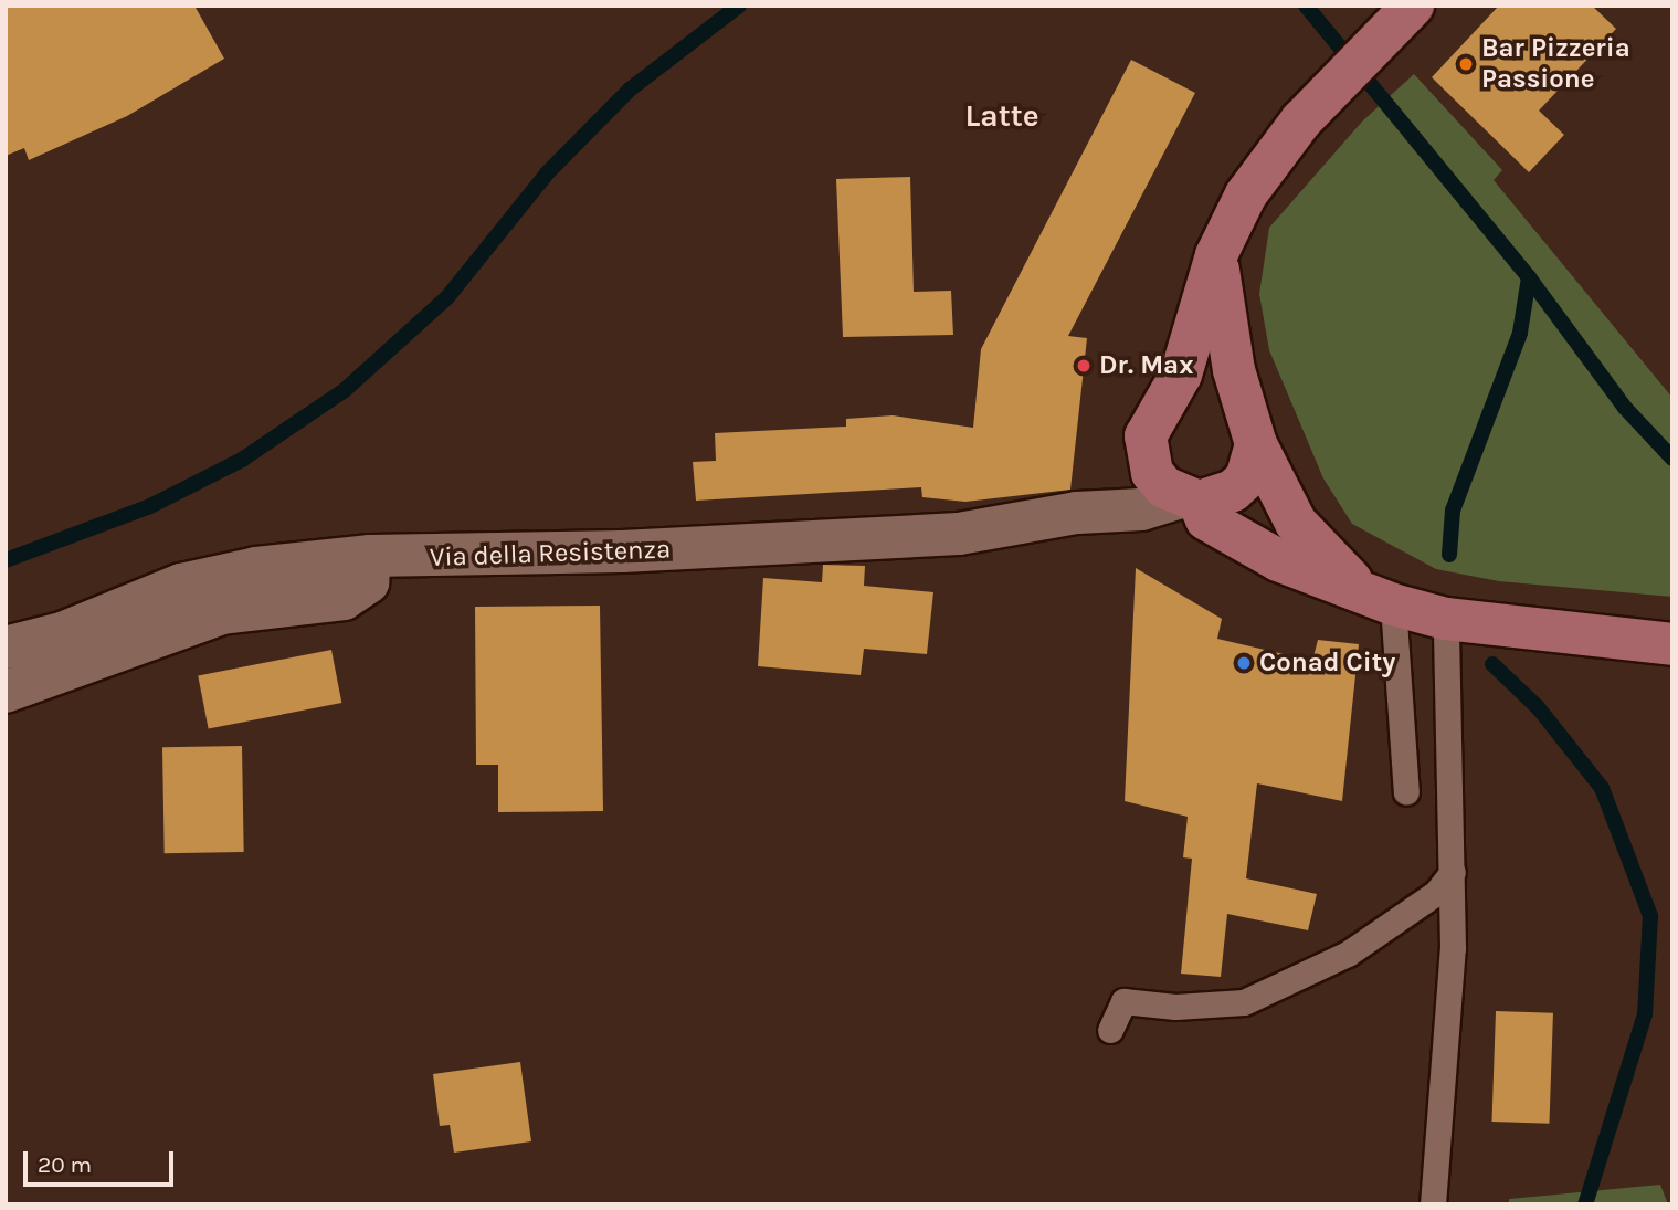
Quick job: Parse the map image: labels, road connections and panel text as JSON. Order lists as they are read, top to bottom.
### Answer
{
  "streets": {
    "street": ["Via della Resistenza"]
  },
  "districts": ["Latte"],
  "places": ["Bar Pizzeria Passione", "Dr. Max", "Conad City"],
  "scale_bar": "20 m"
}
